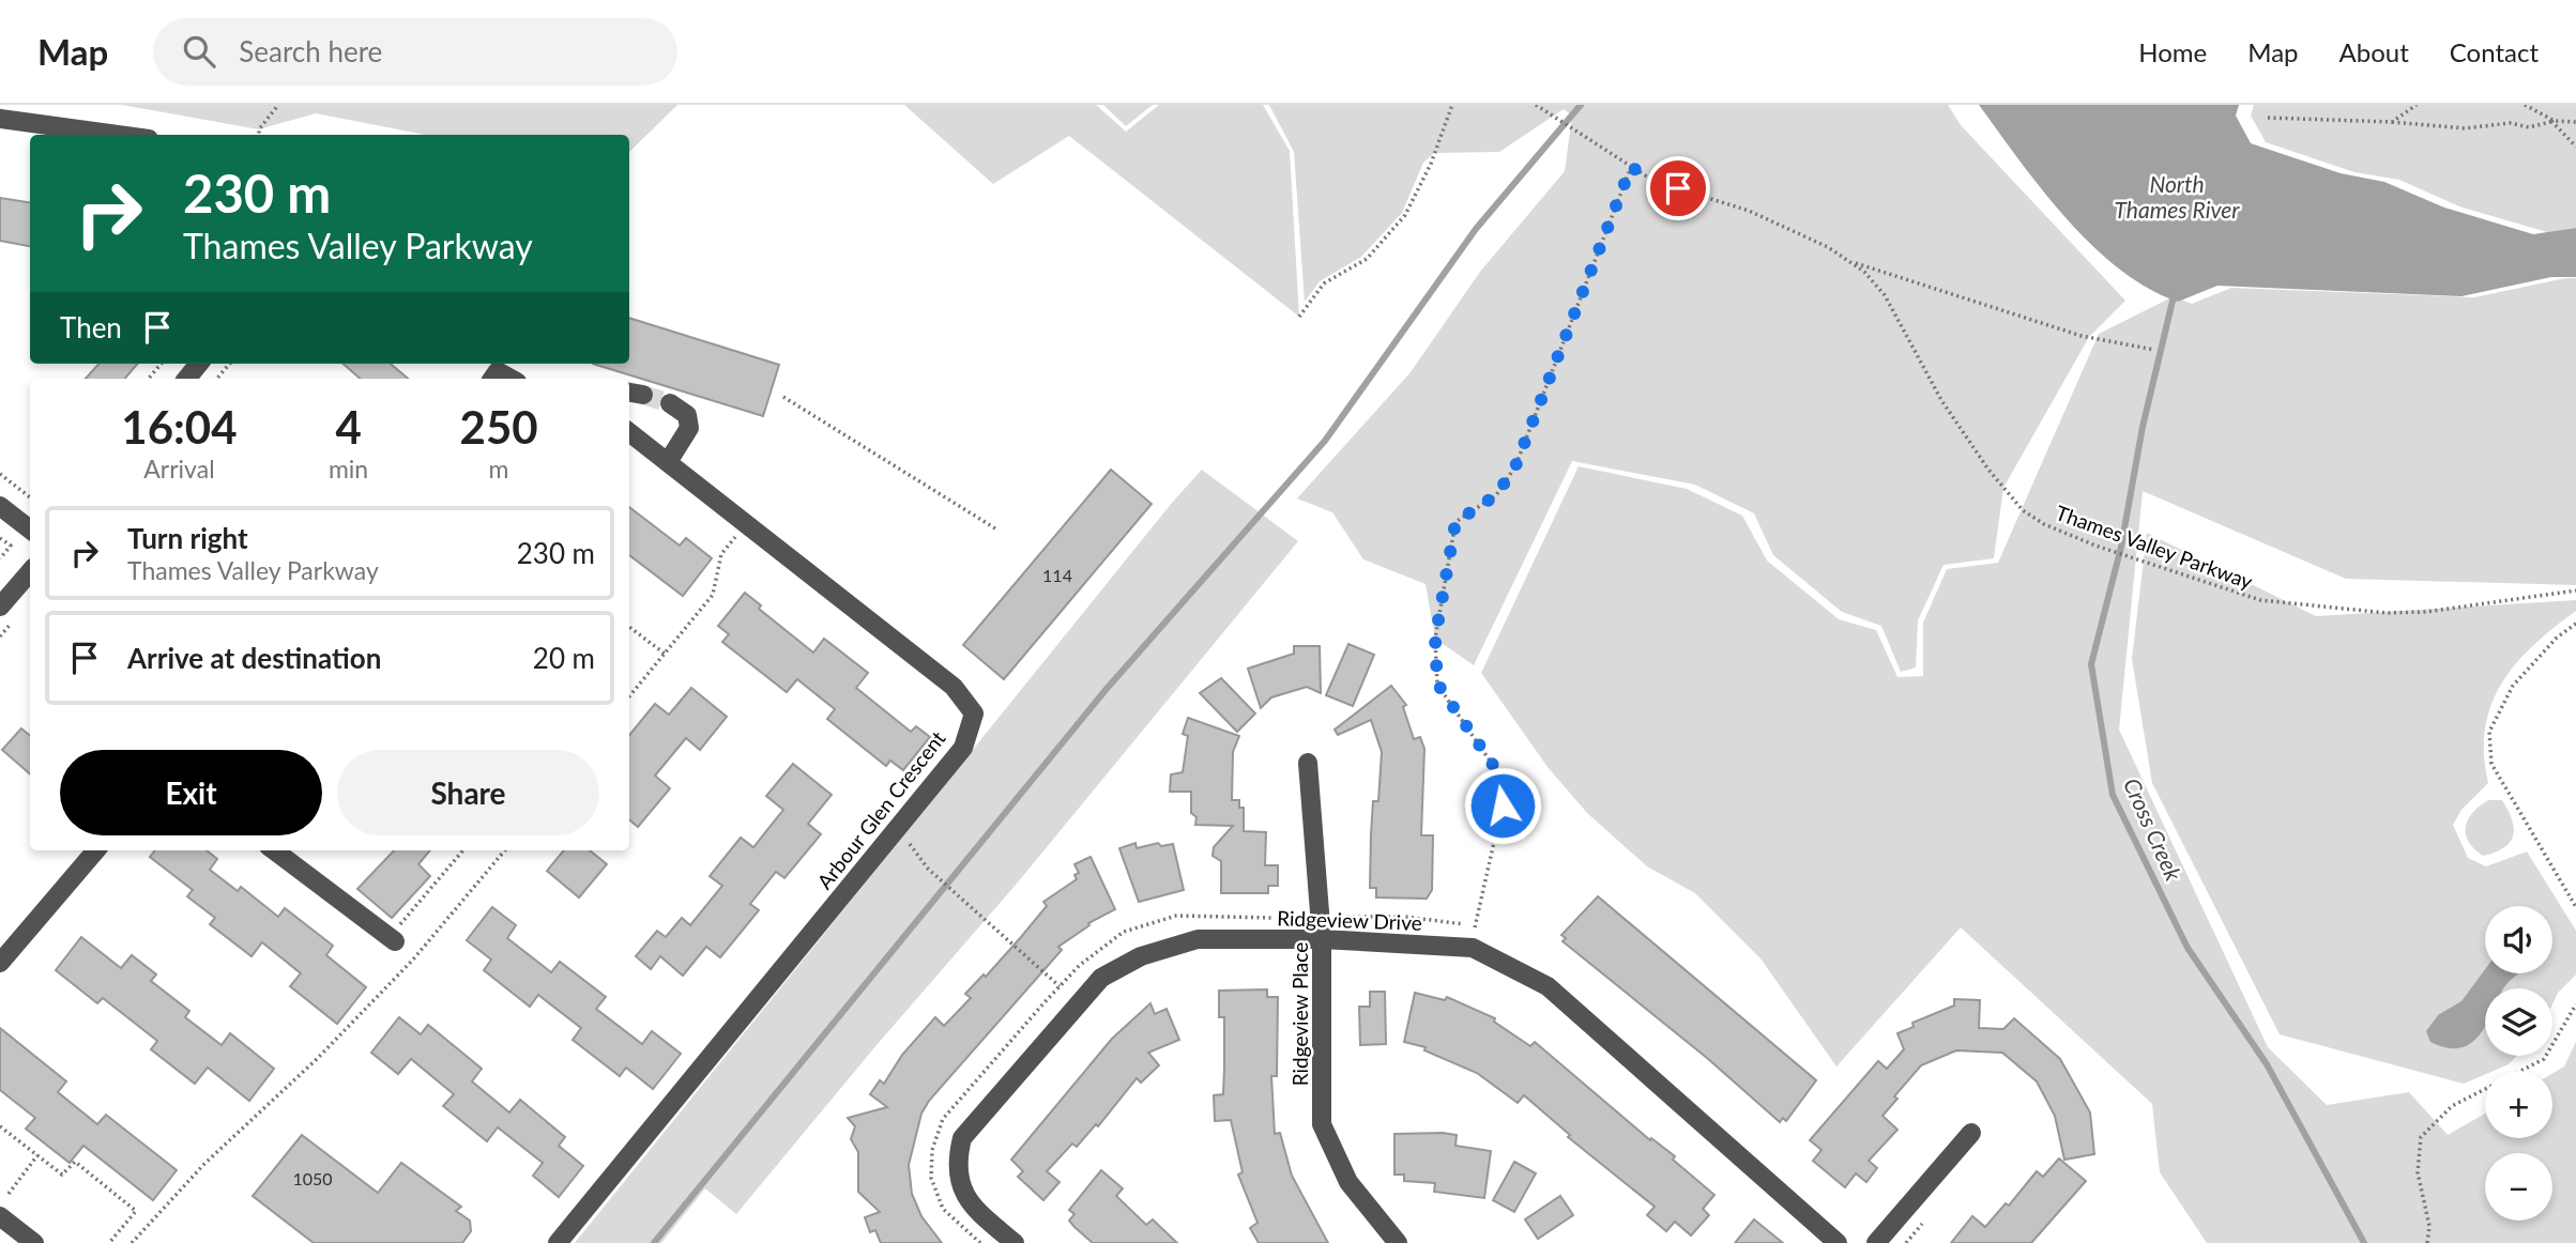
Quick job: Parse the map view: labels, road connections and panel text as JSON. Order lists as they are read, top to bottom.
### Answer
{
  "streets": {
    "street": ["Arbour Glen Crescent", "Ridgeview Drive", "Ridgeview Place"],
    "path": ["Thames Valley Parkway"]
  },
  "crossings": [
    ["Ridgeview Drive", "Ridgeview Place"]
  ],
  "water": ["North Thames River", "Cross Creek"],
  "house_numbers": ["114", "1050"],
  "page": {
    "header": "Map",
    "search": "Search here",
    "nav": [
      "Home",
      "Map",
      "About",
      "Contact"
    ],
    "turn": ["230 m", "Thames Valley Parkway"],
    "then": "Then",
    "eta": [
      "16:04",
      "Arrival",
      "4",
      "min",
      "250",
      "m"
    ],
    "list": [
      {
        "name": "Turn right",
        "note": "Thames Valley Parkway",
        "value": "230 m"
      },
      {
        "name": "Arrive at destination",
        "value": "20 m"
      }
    ],
    "buttons": ["Exit", "Share"],
    "map_buttons": ["+", "−"]
  }
}
